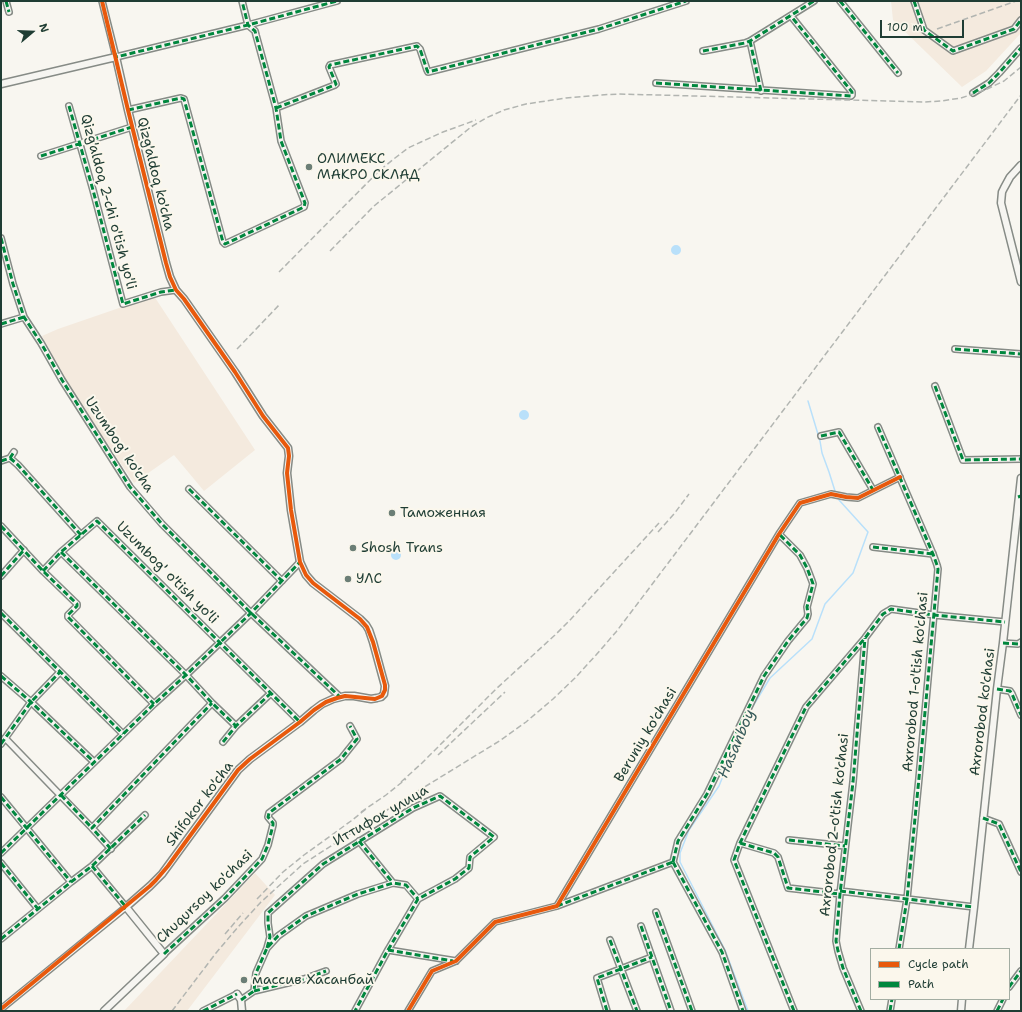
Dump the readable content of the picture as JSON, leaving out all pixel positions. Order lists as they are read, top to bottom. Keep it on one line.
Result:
{"streets":{"street":["Qizg'aldoq ko'cha","Qizg'aldoq 2-chi o'tish yo'li","Uzumbog' ko'cha","Uzumbog' o'tish yo'li","Axrorobod 1-o'tish ko'chasi","Axrorobod ko'chasi","Beruniy ko'chasi","Shifokor ko'cha","Иттифок улица","Axrorobod 2-o'tish ko'chasi","Chuqursoy ko'chasi"]},"crossings":[["Qizg'aldoq ko'cha","Qizg'aldoq 2-chi o'tish yo'li"],["Qizg'aldoq ko'cha","Shifokor ko'cha"],["Uzumbog' ko'cha","Shifokor ko'cha"],["Uzumbog' o'tish yo'li","Shifokor ko'cha"],["Axrorobod 1-o'tish ko'chasi","Beruniy ko'chasi"]],"water":["Hasanboy"],"places":["ОЛИМЕКС МАКРО СКЛАД","Таможенная","Shosh Trans","УЛС","массив Хасанбай"],"legend":["Cycle path","Path"],"scale_bar":"100 m","north":"right"}
